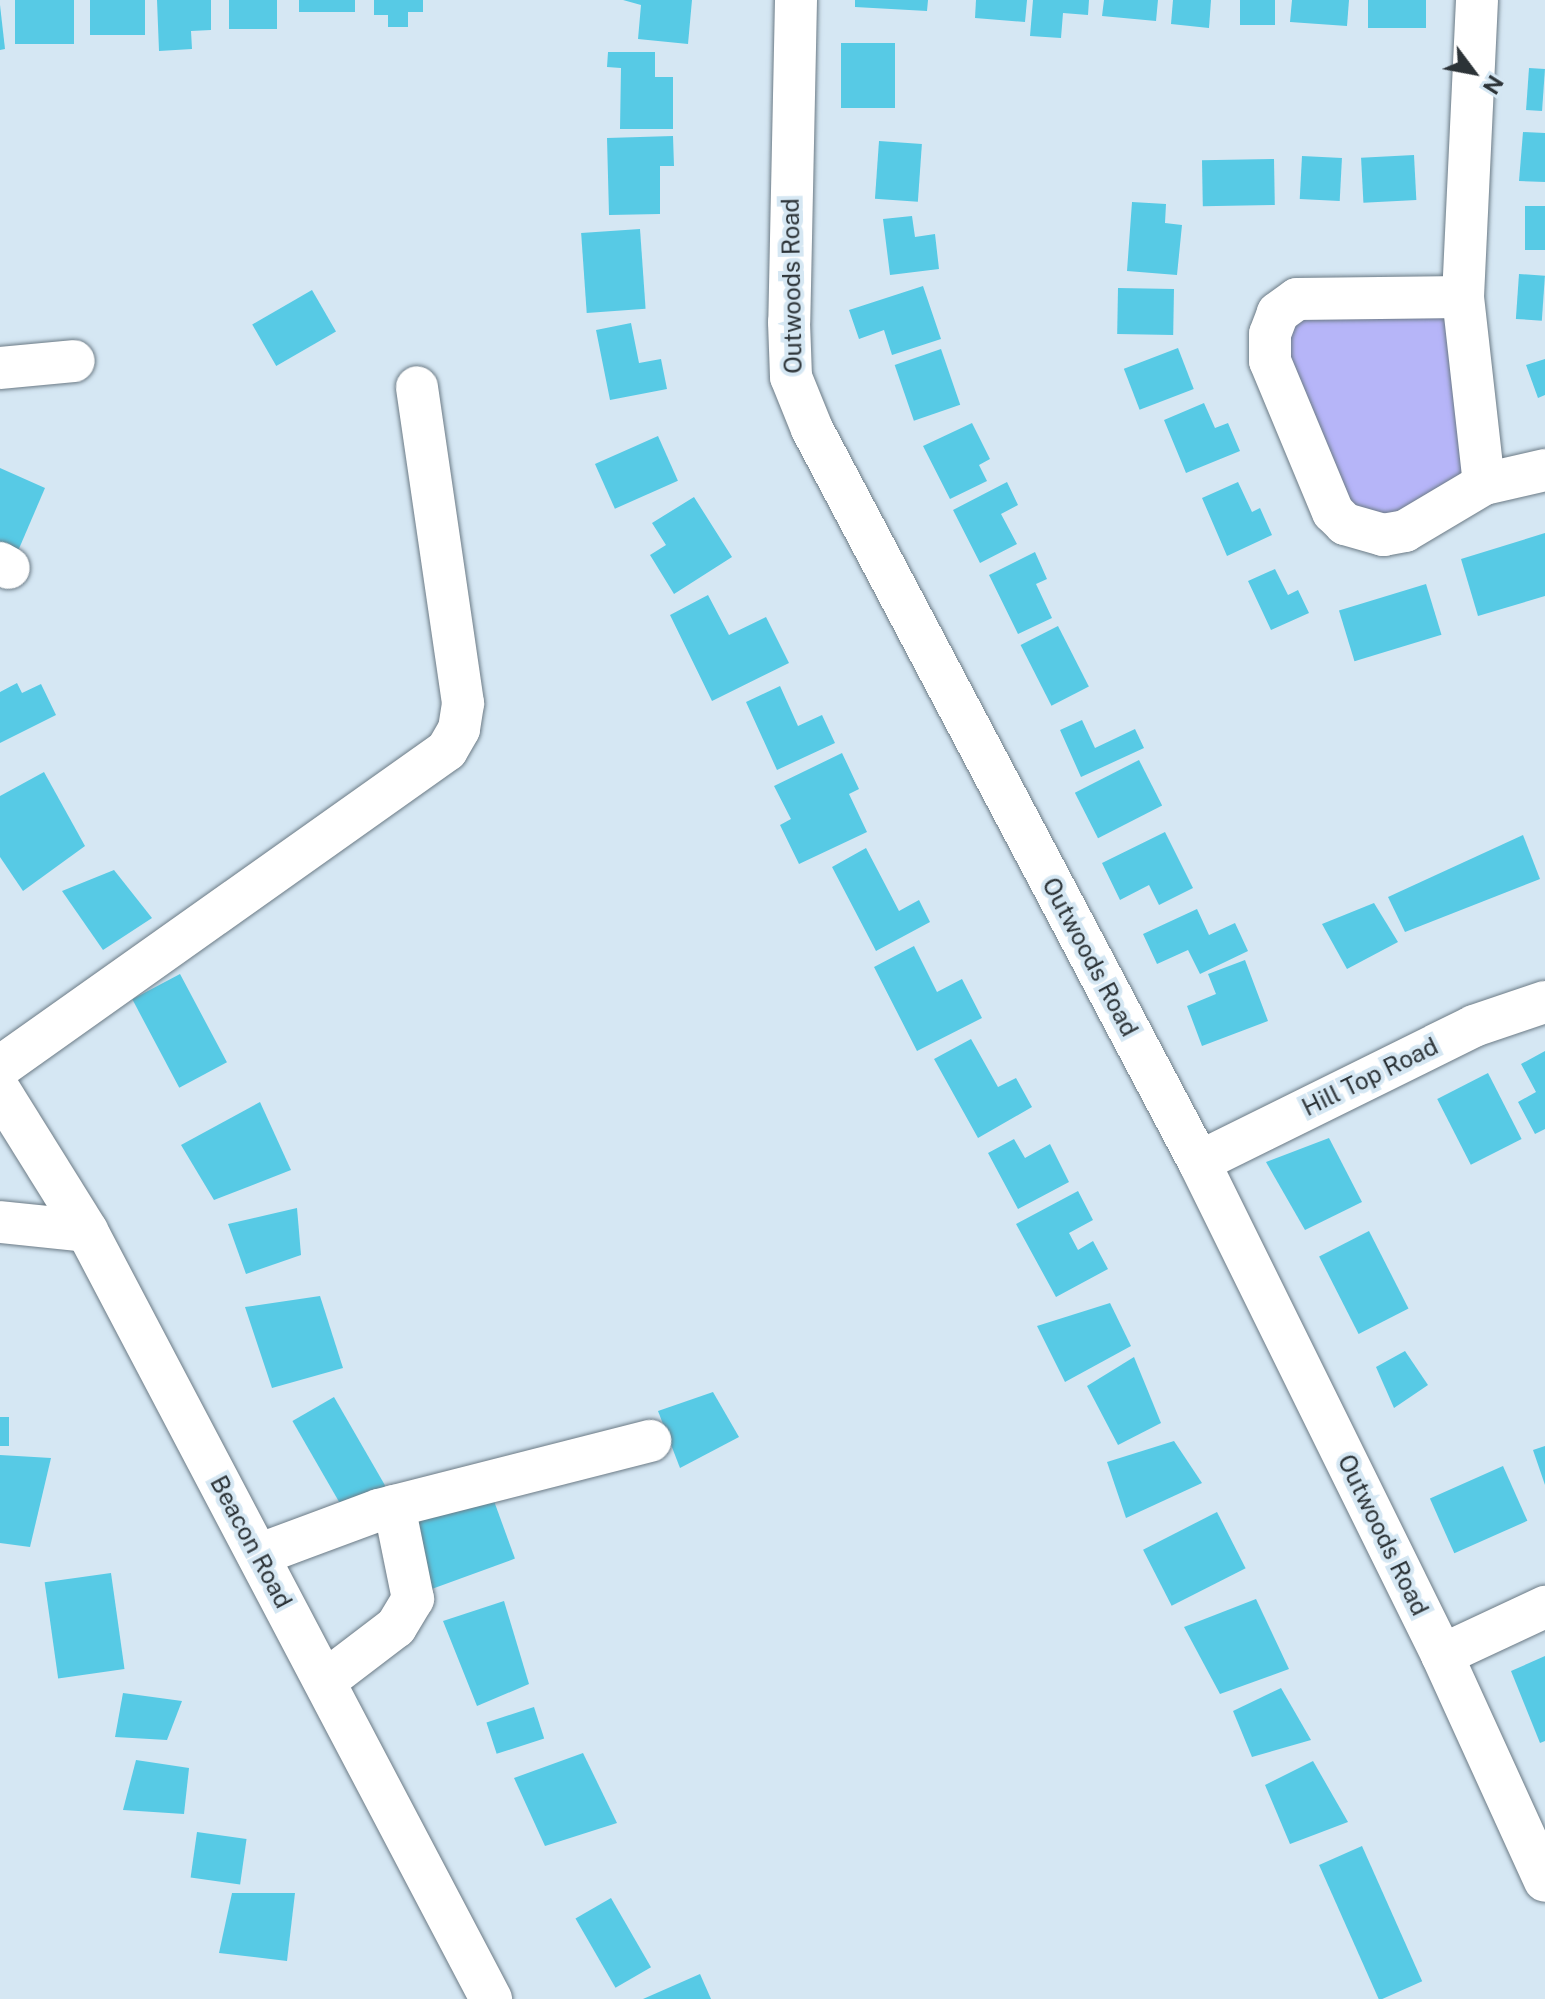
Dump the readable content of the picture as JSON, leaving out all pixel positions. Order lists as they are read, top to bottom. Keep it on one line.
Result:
{"streets":{"street":["Outwoods Road","Hill Top Road","Beacon Road"]},"crossings":[["Outwoods Road","Hill Top Road"]],"north":"bottom right"}
